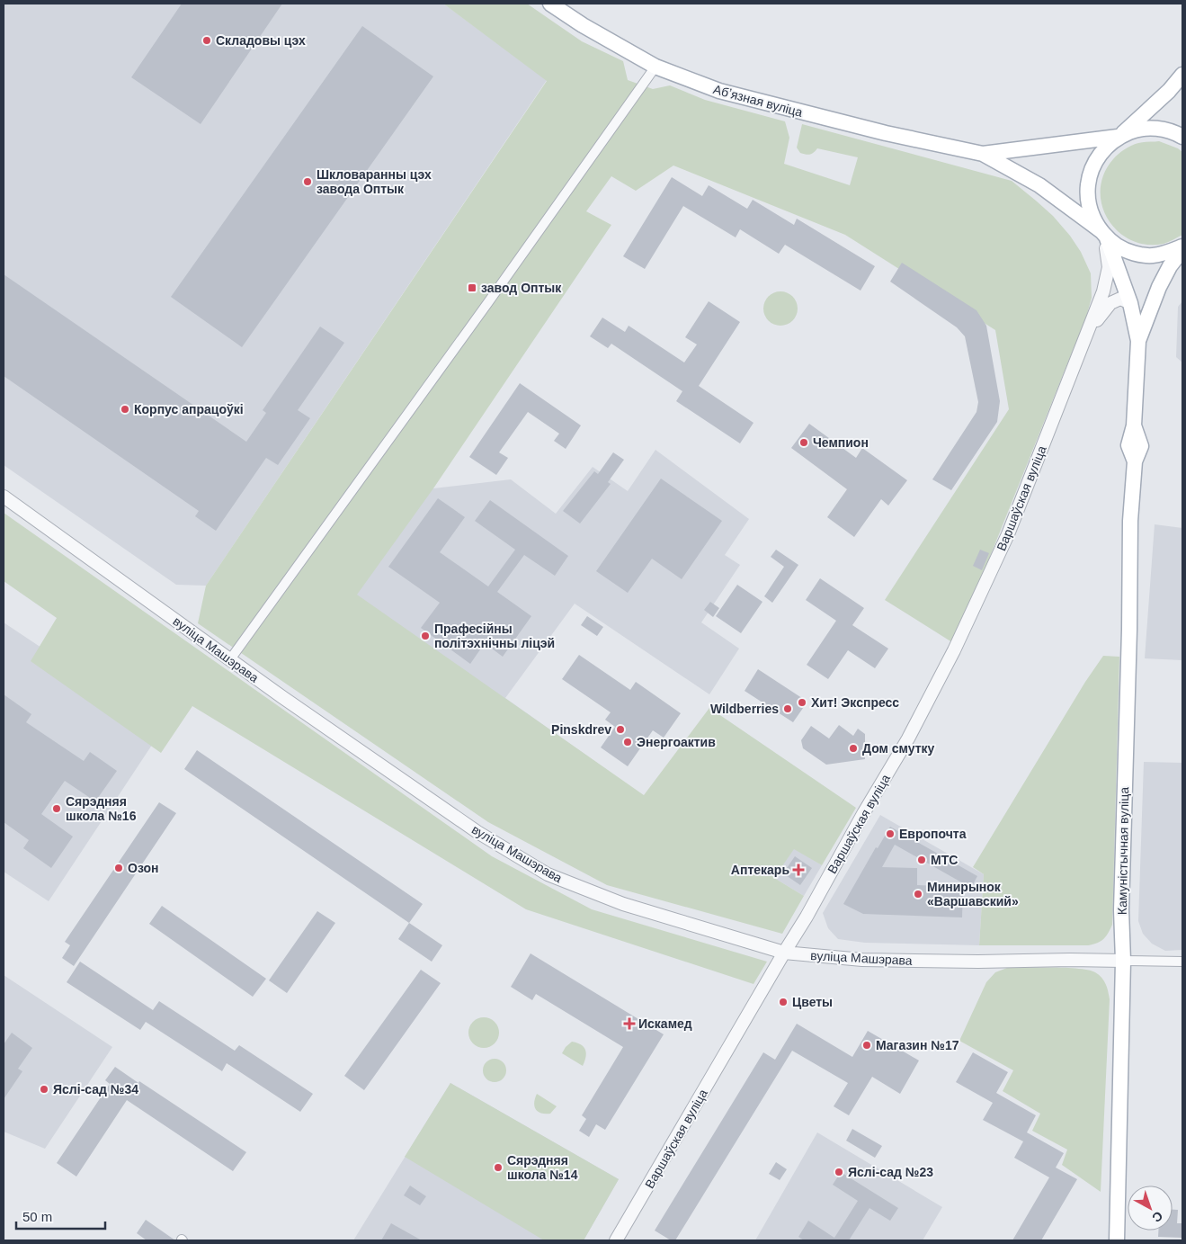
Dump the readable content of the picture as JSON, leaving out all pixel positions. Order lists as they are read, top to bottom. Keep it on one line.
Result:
{"streets":{"main road":["Абʼязная вуліца","Камуністычная вуліца"],"street":["Варшаўская вуліца","вуліца Машэрава"]},"crossings":[["Абʼязная вуліца","Варшаўская вуліца"],["Абʼязная вуліца","Камуністычная вуліца"],["Варшаўская вуліца","вуліца Машэрава"],["Варшаўская вуліца","Камуністычная вуліца"],["вуліца Машэрава","Камуністычная вуліца"]],"places":{"other":["Складовы цэх","Шкловаранны цэх завода Оптык","Корпус апрацоўкі","Чемпион","Прафесійны політэхнічны ліцэй","Хит! Экспресс","Wildberries","Pinskdrev","Энергоактив","Дом смутку","Сярэдняя школа №16","Европочта","МТС","Озон","Минирынок «Варшавский»","Цветы","Магазин №17","Яслі-сад №34","Сярэдняя школа №14","Яслі-сад №23"],"transit":["завод Оптык"],"health":["Аптекарь","Искамед"]},"scale_bar":"50 m","north":"bottom right"}
